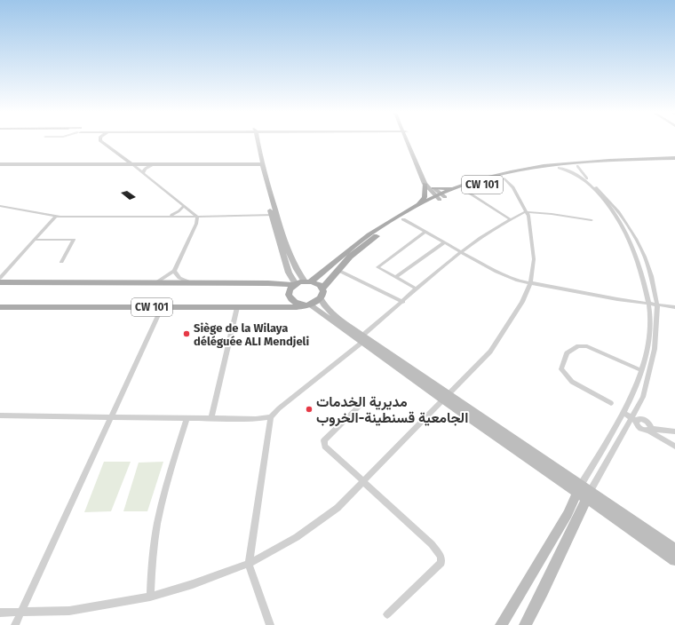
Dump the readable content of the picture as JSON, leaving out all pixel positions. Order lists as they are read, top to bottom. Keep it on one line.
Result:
{"streets":{"main road":["CW 101"]},"places":["Siège de la Wilaya déléguée ALI Mendjeli","مديرية الخدمات الجامعية قسنطينة-الخروب"]}
